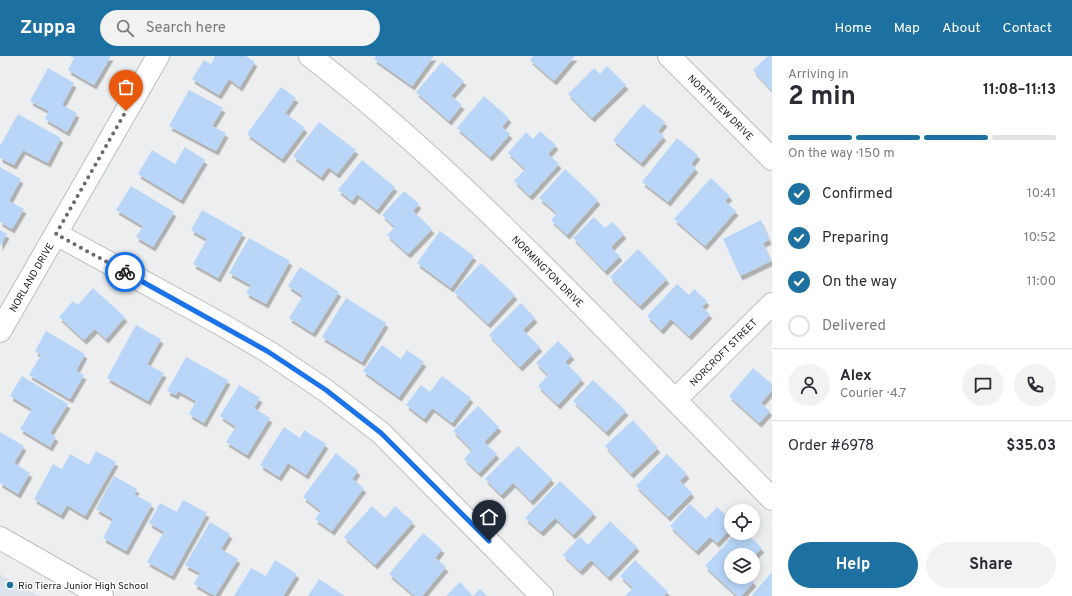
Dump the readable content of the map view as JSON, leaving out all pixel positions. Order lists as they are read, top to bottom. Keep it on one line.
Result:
{"streets":{"street":["NORTHVIEW DRIVE","NORMINGTON DRIVE","NORLAND DRIVE","NORCROFT STREET"]},"crossings":[["NORMINGTON DRIVE","NORCROFT STREET"]],"places":["Rio Tierra Junior High School"],"page":{"header":"Zuppa","search":"Search here","nav":["Home","Map","About","Contact"],"heading":["2 min","Arriving in","11:08–11:13"],"panel":["Alex","Courier · 4.7","Order #6978","$35.03"],"bar":"On the way · 150 m","list":[["Confirmed","10:41"],["Preparing","10:52"],["On the way","11:00"],"Delivered"],"buttons":["Help","Share"]}}
